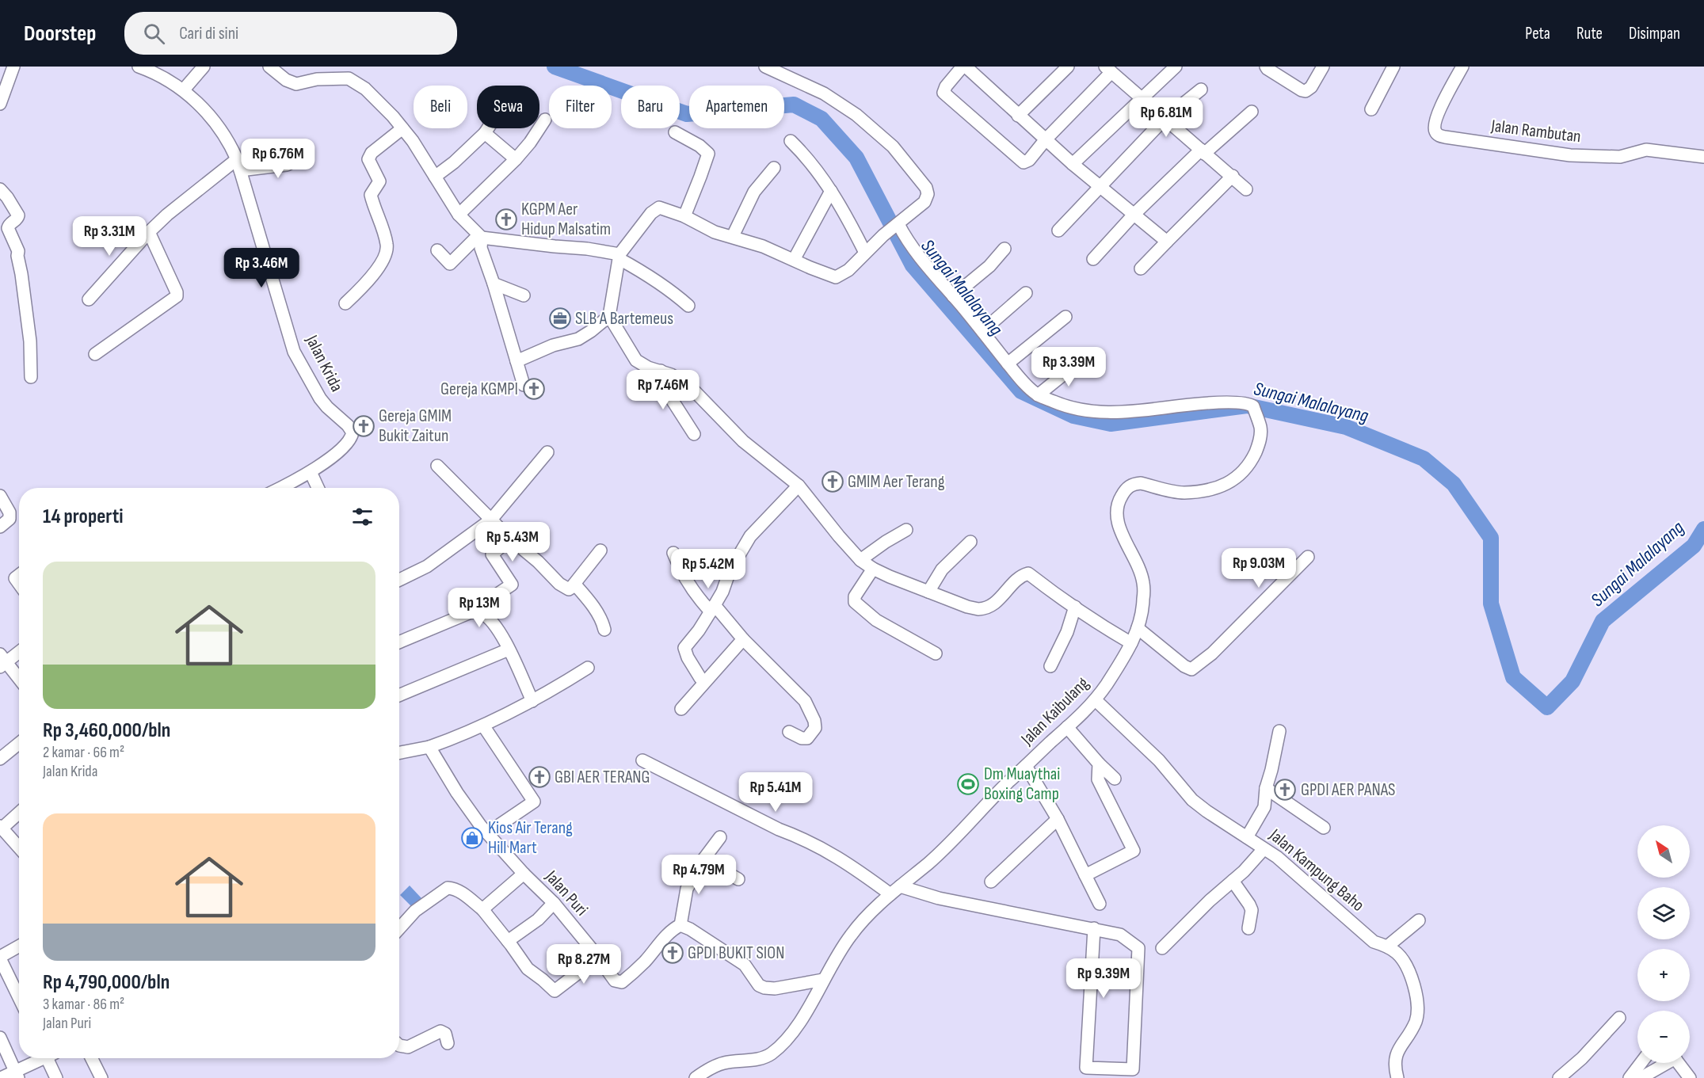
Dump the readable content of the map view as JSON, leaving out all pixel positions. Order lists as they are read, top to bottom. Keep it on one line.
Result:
{"streets":{"street":["Jalan Rambutan","Jalan Krida","Jalan Kaibulang","Jalan Kampung Baho","Jalan Puri"]},"crossings":[["Jalan Kaibulang","Jalan Kampung Baho"]],"water":["Sungai Malalayang"],"places":{"church":["KGPM Aer Hidup Malsatim","Gereja KGMPI","Gereja GMIM Bukit Zaitun","GMIM Aer Terang","GBI AER TERANG","GPDI AER PANAS","GPDI BUKIT SION"],"office":["SLB A Bartemeus"],"sports":["Dm Muaythai Boxing Camp"],"shop":["Kios Air Terang Hill Mart"]},"north":"top left","page":{"header":"Doorstep","search":"Cari di sini","nav":["Peta","Rute","Disimpan"],"chip":["Beli","Sewa","Filter","Baru","Apartemen"],"price":["Rp 6.81M","Rp 6.76M","Rp 3.31M","Rp 3.46M","Rp 3.39M","Rp 7.46M","Rp 5.43M","Rp 9.03M","Rp 5.42M","Rp 13M","Rp 5.41M","Rp 4.79M","Rp 8.27M","Rp 9.39M"],"heading":"14 properti","list":[{"name":"Rp 3,460,000/bln","note":"2 kamar · 66 m² · Jalan Krida"},{"name":"Rp 4,790,000/bln","note":"3 kamar · 86 m² · Jalan Puri"}],"map_buttons":["+","−"]}}
